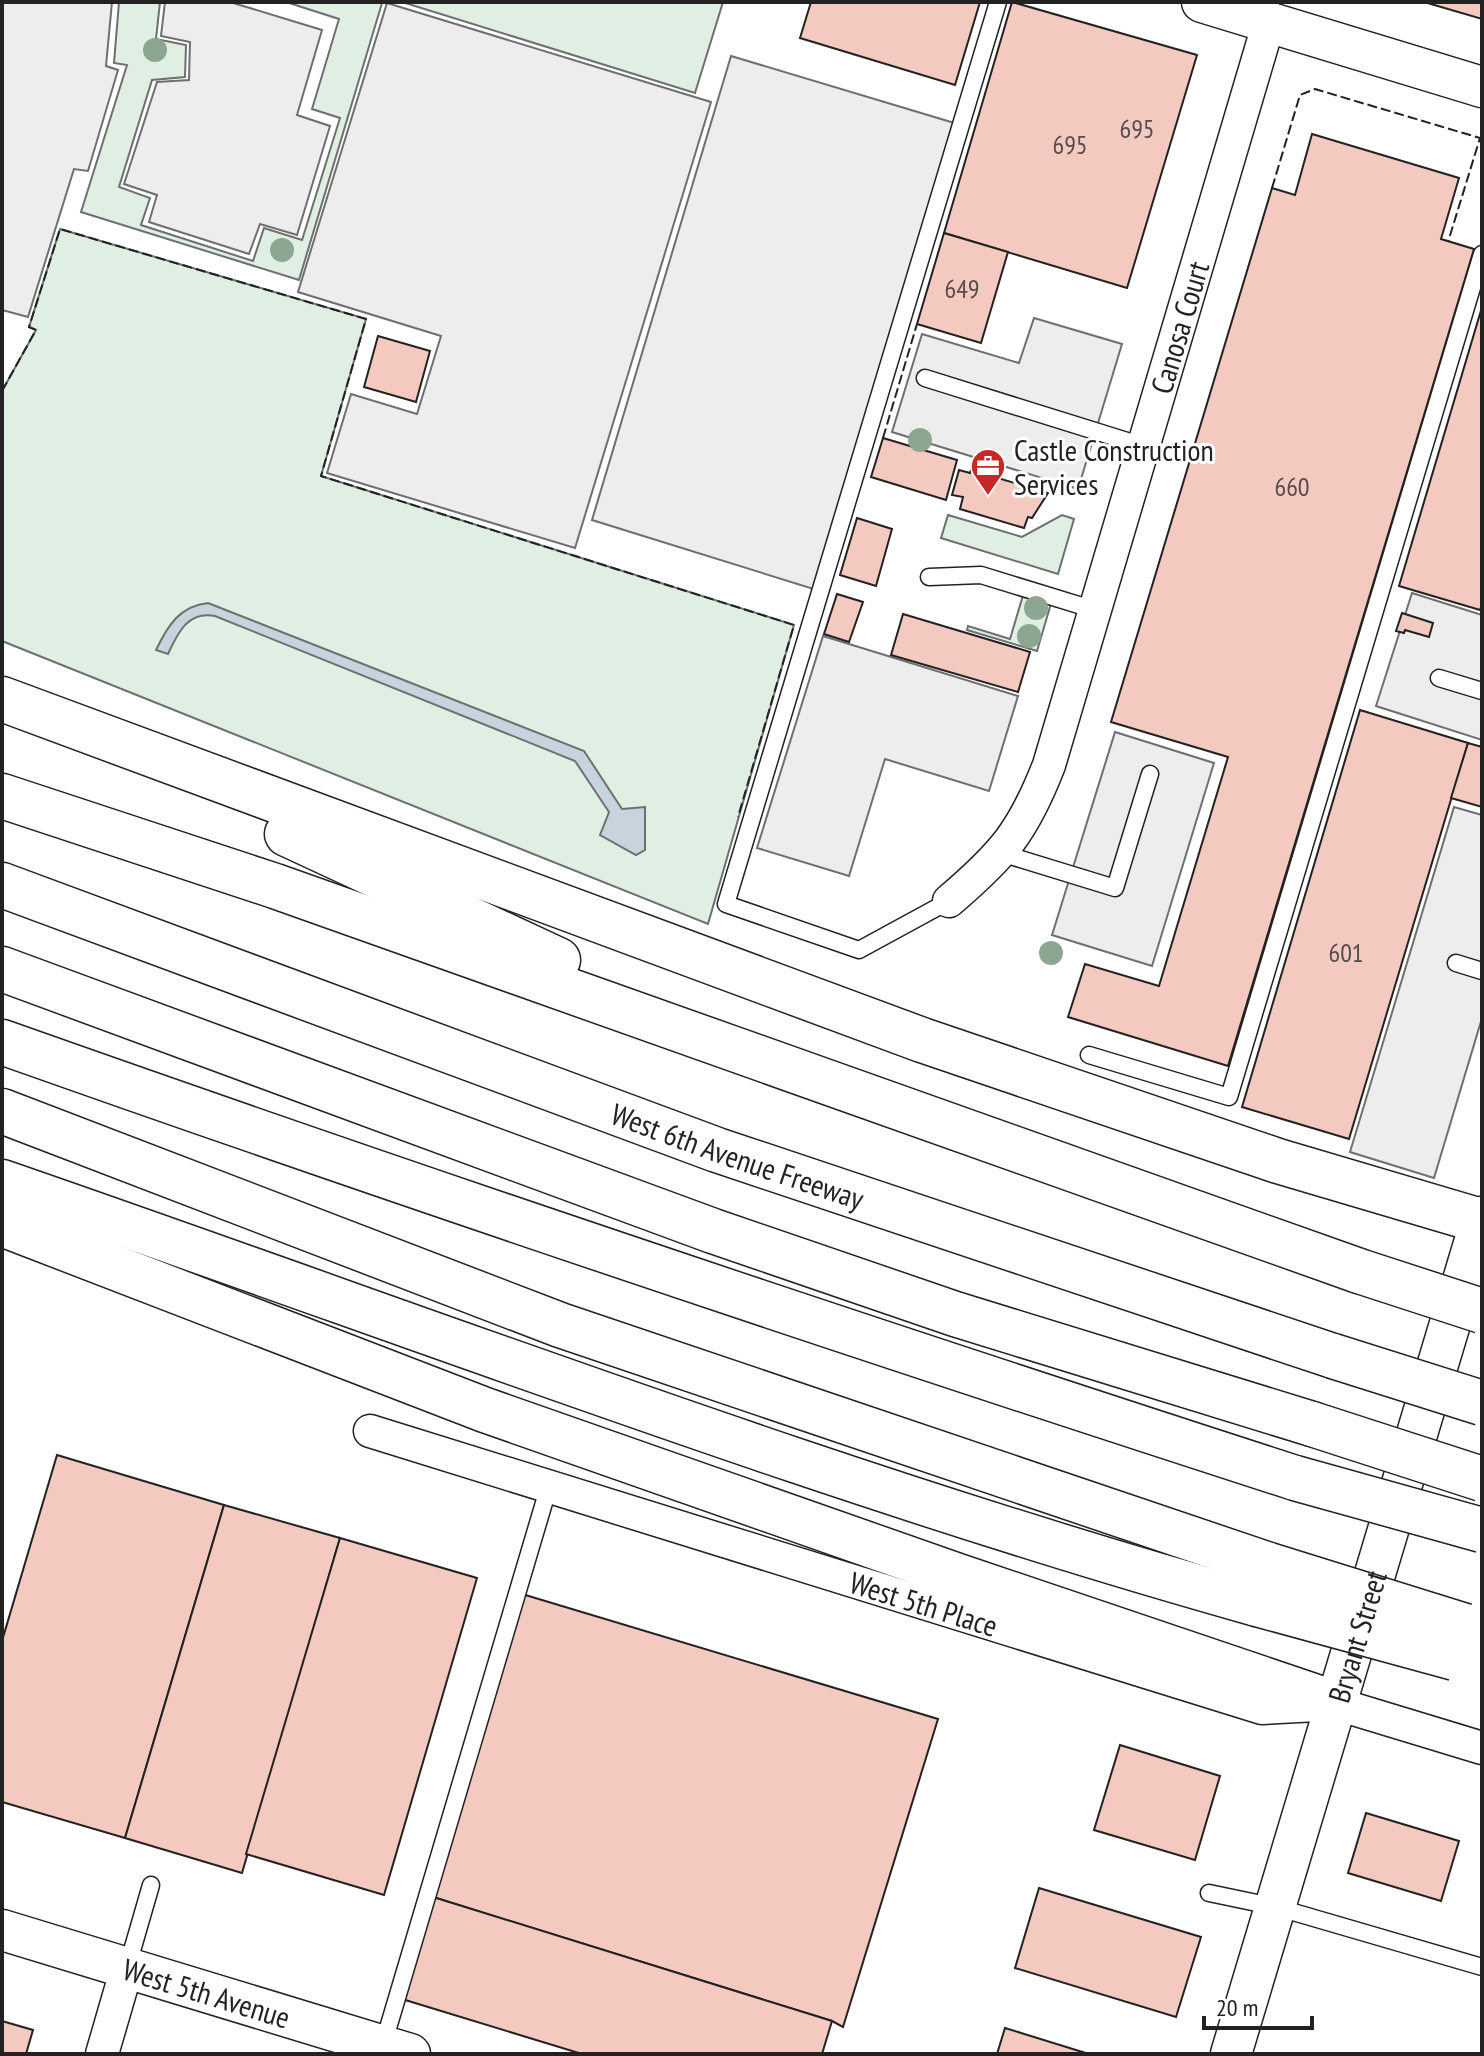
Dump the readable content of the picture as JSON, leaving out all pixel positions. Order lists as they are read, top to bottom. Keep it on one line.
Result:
{"streets":{"highway":["West 6th Avenue Freeway"],"street":["Canosa Court","West 5th Place","Bryant Street","West 5th Avenue"]},"crossings":[["West 5th Place","Bryant Street"]],"places":{"office":["Castle Construction Services"]},"house_numbers":["695","695","649","660","601"],"scale_bar":"20 m"}
